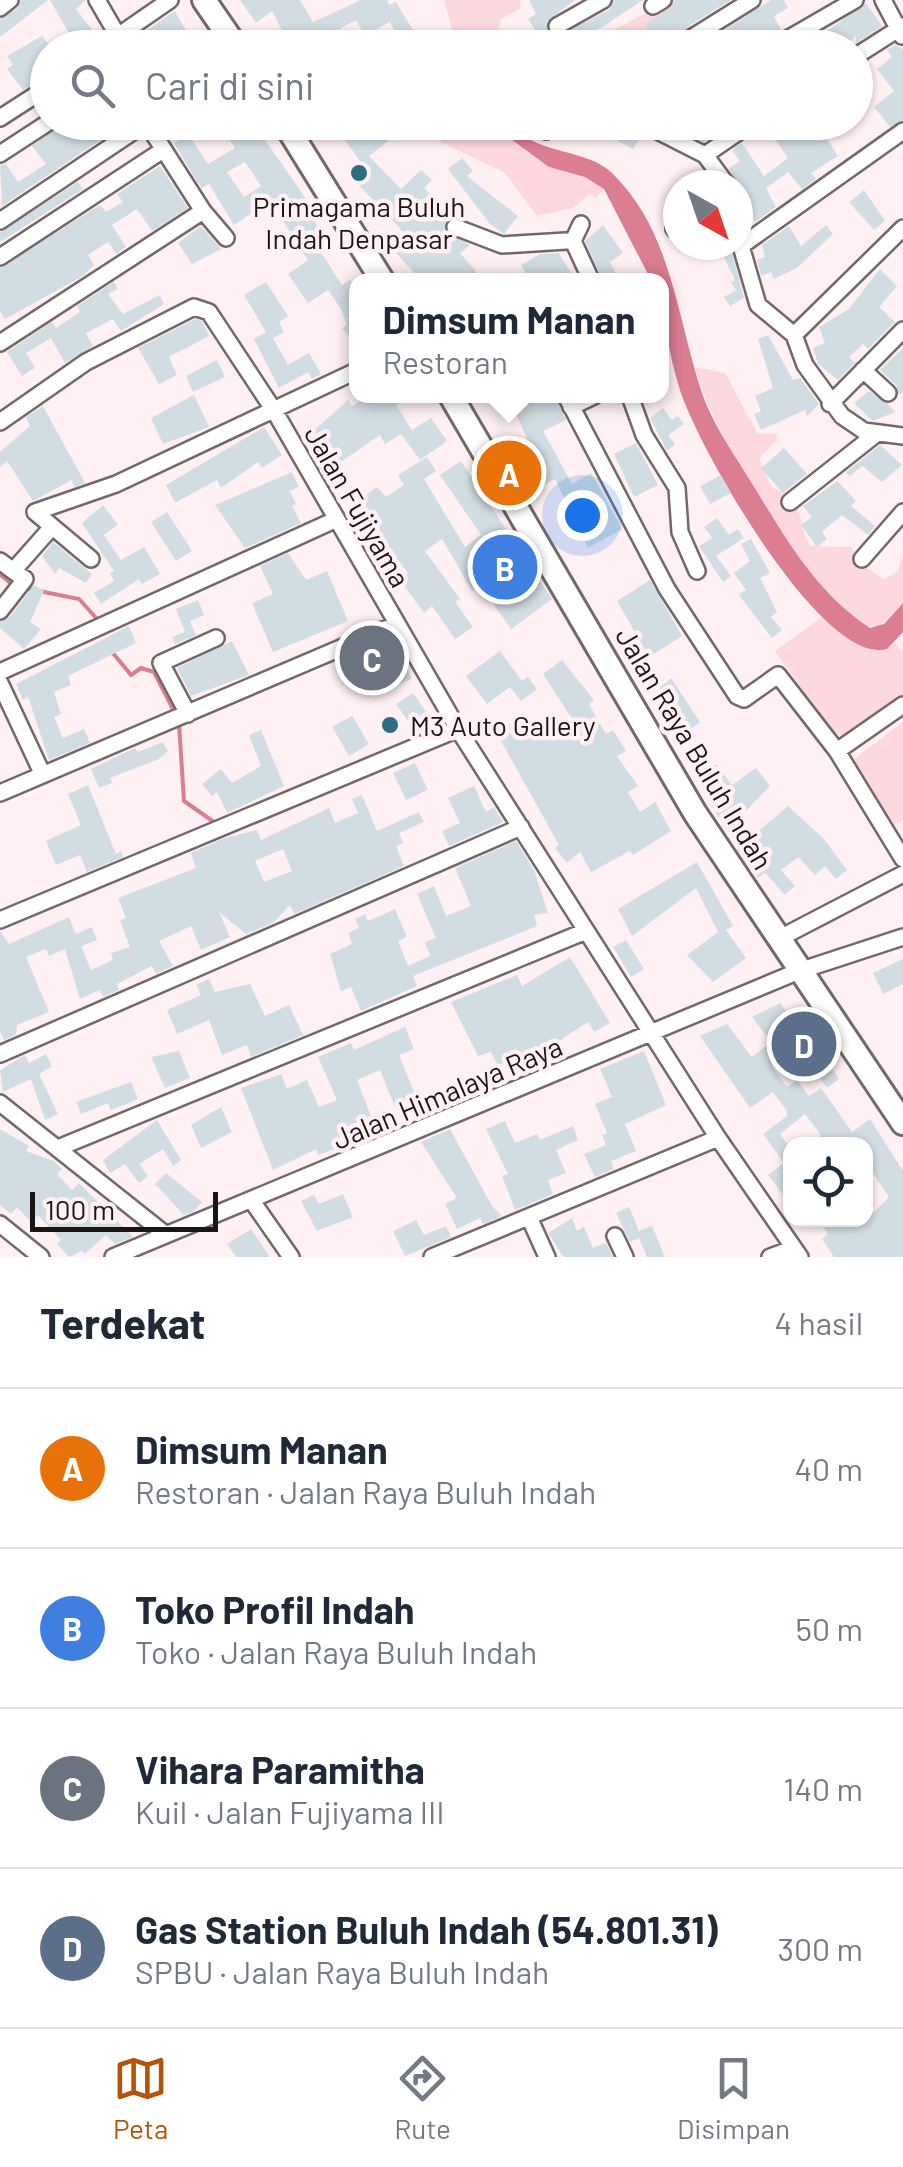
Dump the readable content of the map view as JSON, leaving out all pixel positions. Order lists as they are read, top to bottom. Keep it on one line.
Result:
{"streets":{"highway":["Jalan Raya Buluh Indah"],"street":["Jalan Fujiyama","Jalan Himalaya Raya"]},"crossings":[["Jalan Fujiyama","Jalan Himalaya Raya"],["Jalan Raya Buluh Indah","Jalan Himalaya Raya"]],"places":["Primagama Buluh Indah Denpasar","M3 Auto Gallery"],"scale_bar":"100 m","north":"bottom right","page":{"search":"Cari di sini","popup":["Dimsum Manan","Restoran"],"pins":["A","B","C","D"],"scale":"100 m","heading":["Terdekat","4 hasil"],"list":[{"mark":"A","name":"Dimsum Manan","note":"Restoran · Jalan Raya Buluh Indah","value":"40 m"},{"mark":"B","name":"Toko Profil Indah","note":"Toko · Jalan Raya Buluh Indah","value":"50 m"},{"mark":"C","name":"Vihara Paramitha","note":"Kuil · Jalan Fujiyama III","value":"140 m"},{"mark":"D","name":"Gas Station Buluh Indah (54.801.31)","note":"SPBU · Jalan Raya Buluh Indah","value":"300 m"}],"nav":["Peta","Rute","Disimpan"]}}
